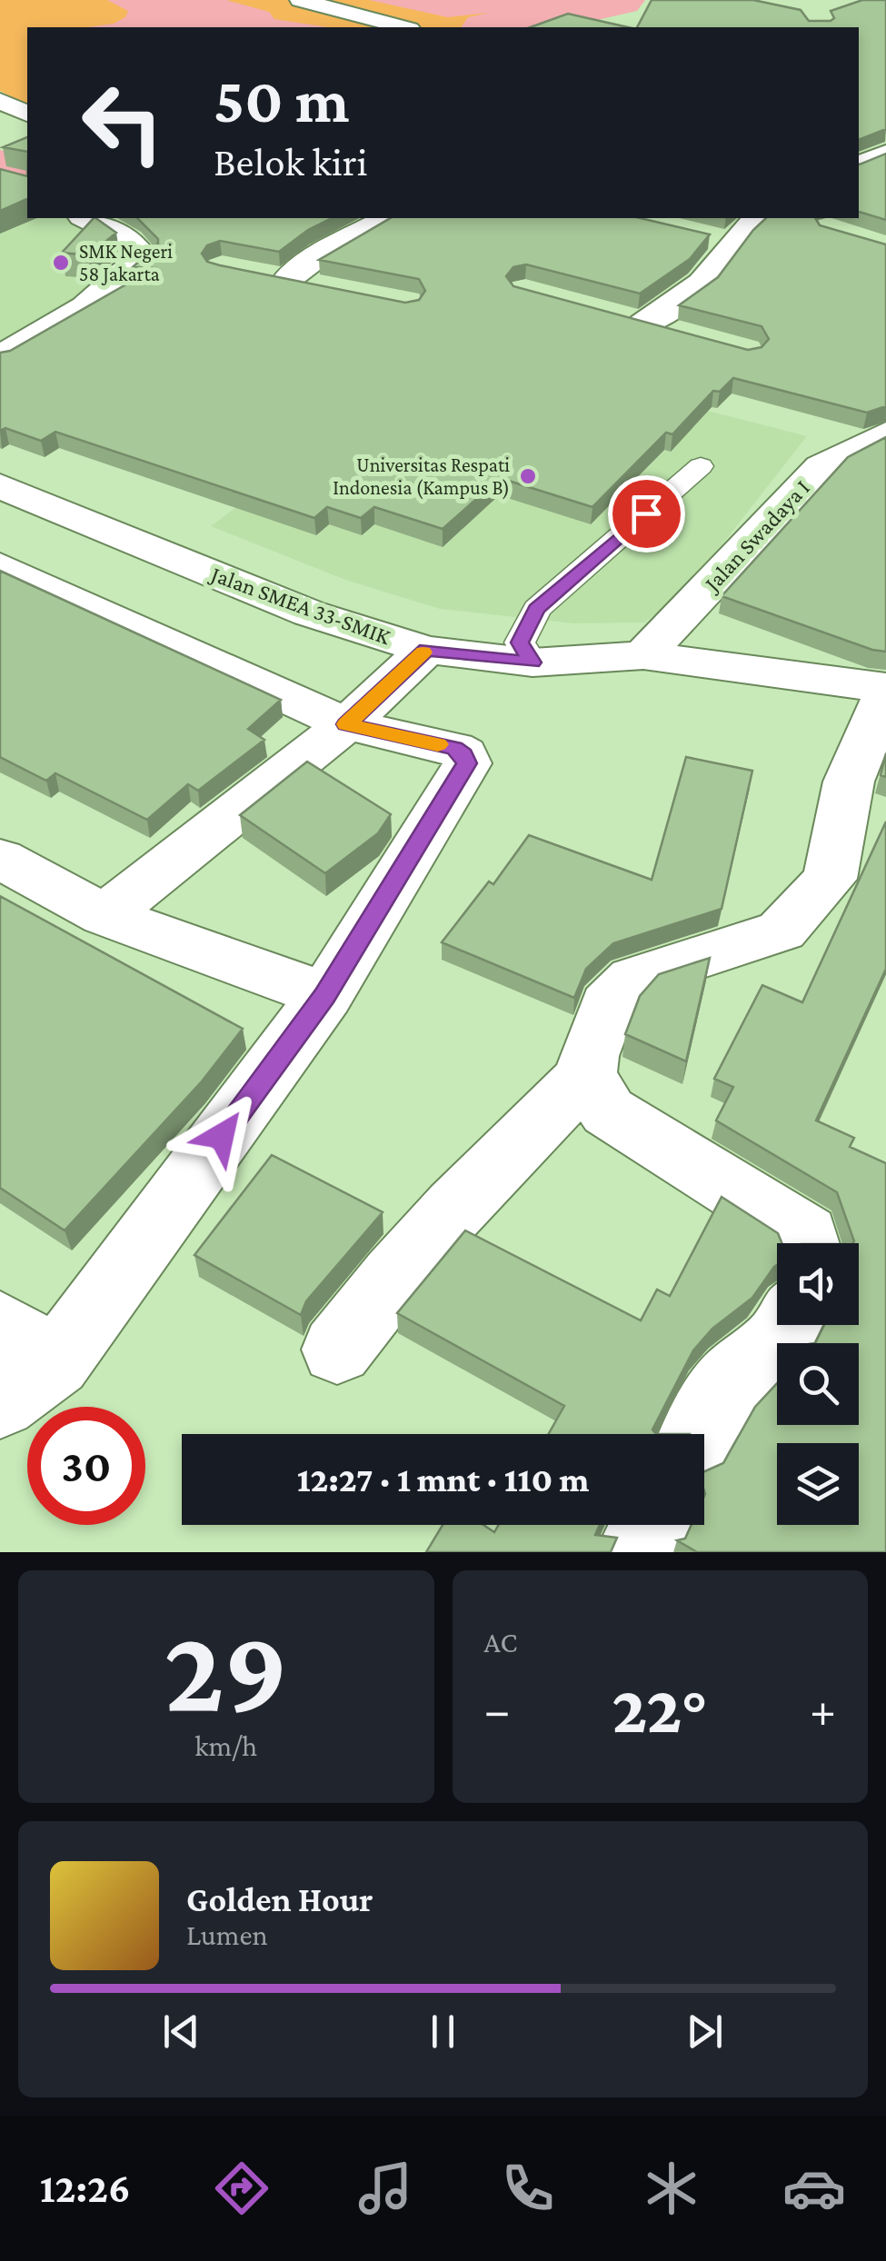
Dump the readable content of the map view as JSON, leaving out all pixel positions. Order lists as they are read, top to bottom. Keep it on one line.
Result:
{"streets":{"street":["Jalan Swadaya I","Jalan SMEA 33-SMIK"]},"crossings":[["Jalan Swadaya I","Jalan SMEA 33-SMIK"]],"places":["SMK Negeri 58 Jakarta","Universitas Respati Indonesia (Kampus B)"],"page":{"turn":["50 m","Belok kiri"],"limit":"30","trip":"12:27 · 1 mnt · 110 m","tile":[["29","km/h"],"AC"],"heat":["−","22°","+"],"song":["Golden Hour","Lumen"],"tabs":"12:26"}}
